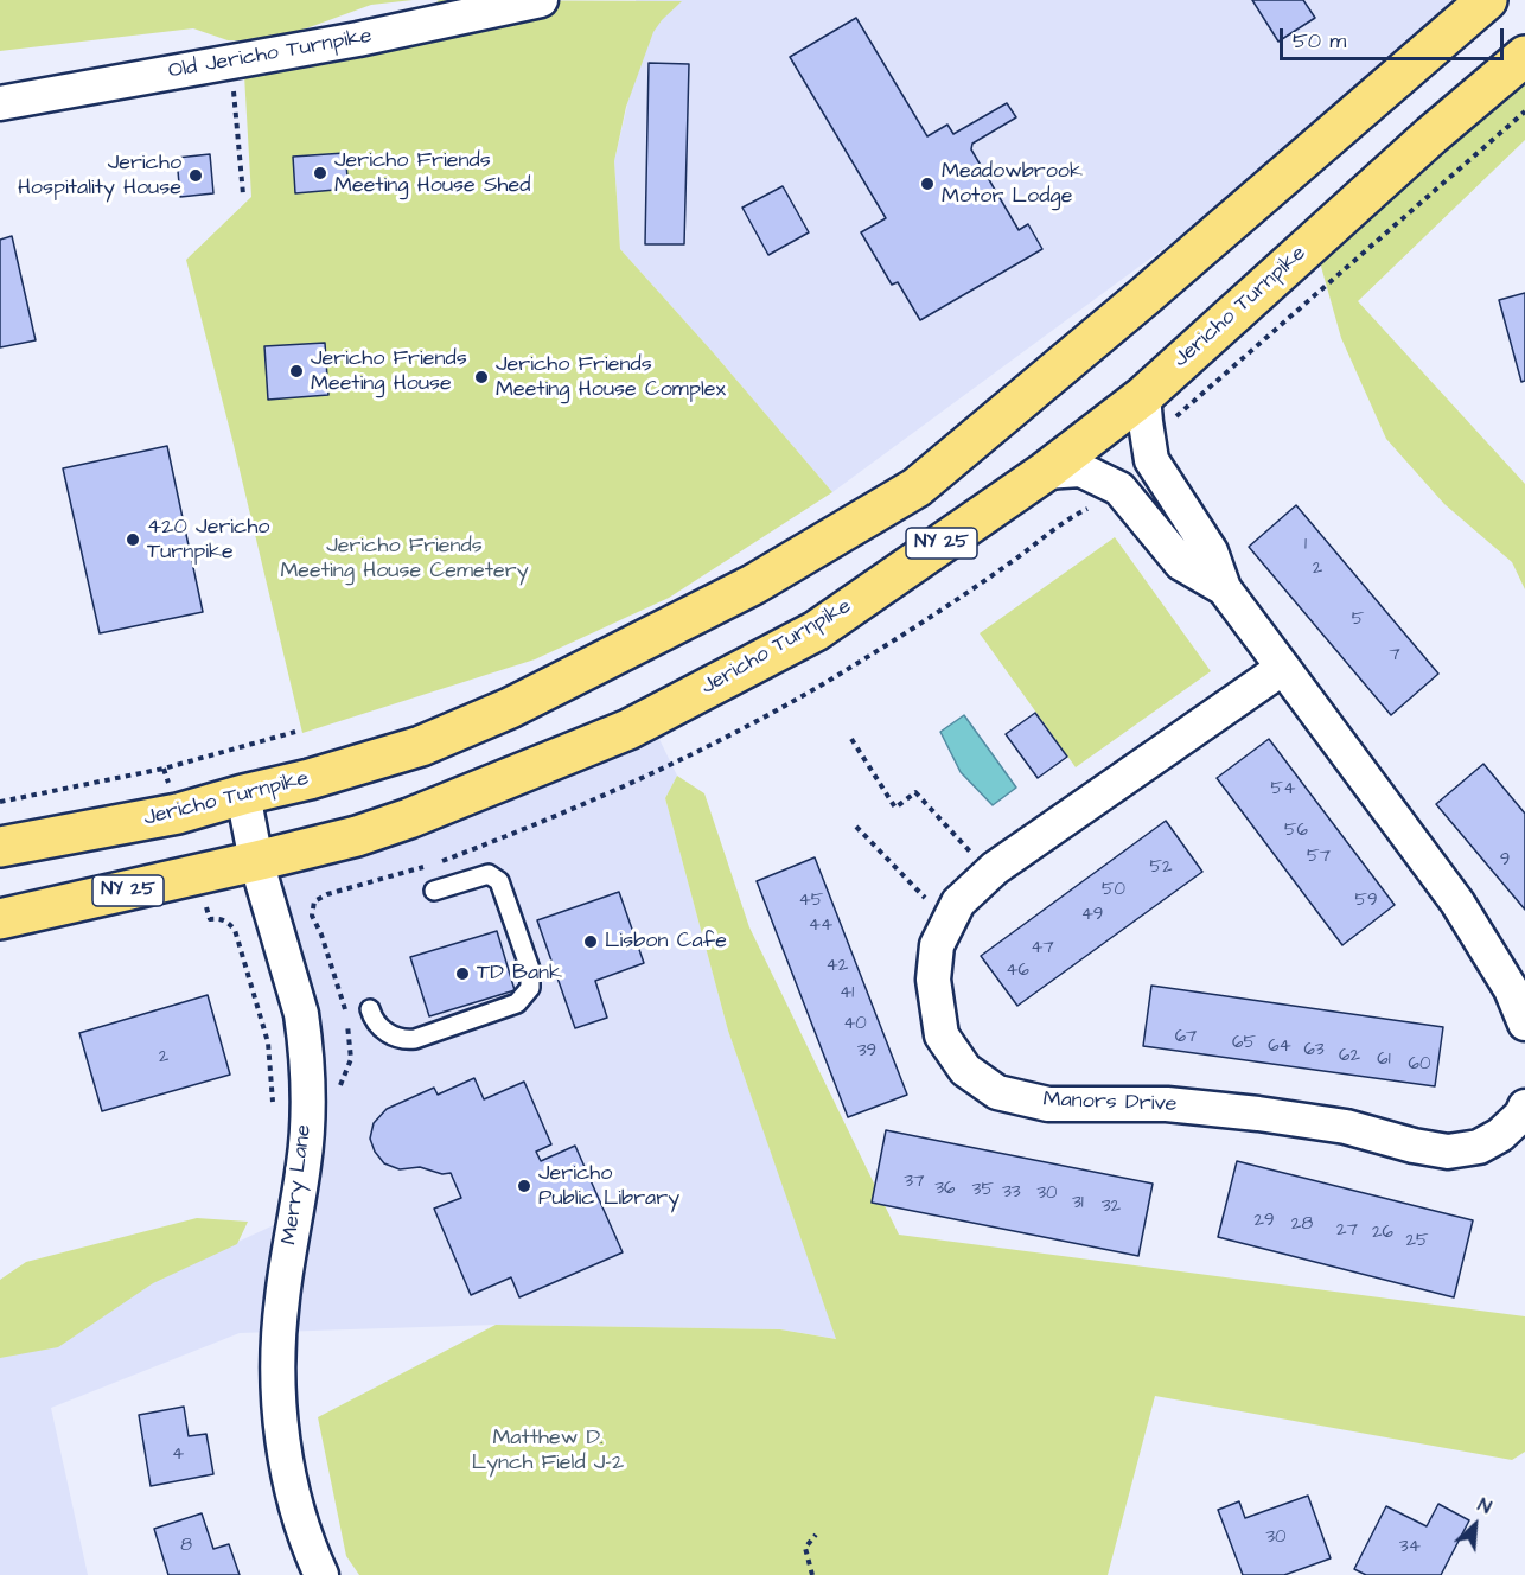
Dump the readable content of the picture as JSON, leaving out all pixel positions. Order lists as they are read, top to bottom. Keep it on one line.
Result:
{"streets":{"main road":["Jericho Turnpike","NY 25"],"street":["Old Jericho Turnpike","Manors Drive","Merry Lane"]},"crossings":[["Jericho Turnpike","Merry Lane"]],"parks":["Jericho Friends Meeting House Cemetery","Matthew D. Lynch Field J-2"],"places":["Jericho Friends Meeting House Shed","Jericho Hospitality House","Meadowbrook Motor Lodge","Jericho Friends Meeting House","Jericho Friends Meeting House Complex","420 Jericho Turnpike","Lisbon Cafe","TD Bank","Jericho Public Library"],"house_numbers":["1","2","5","7","54","56","57","9","52","50","45","59","49","44","47","42","46","41","40","67","65","64","63","39","62","2","61","60","37","36","35","33","30","31","32","29","28","27","26","25","4","30","8","34"],"scale_bar":"50 m","north":"top right"}
